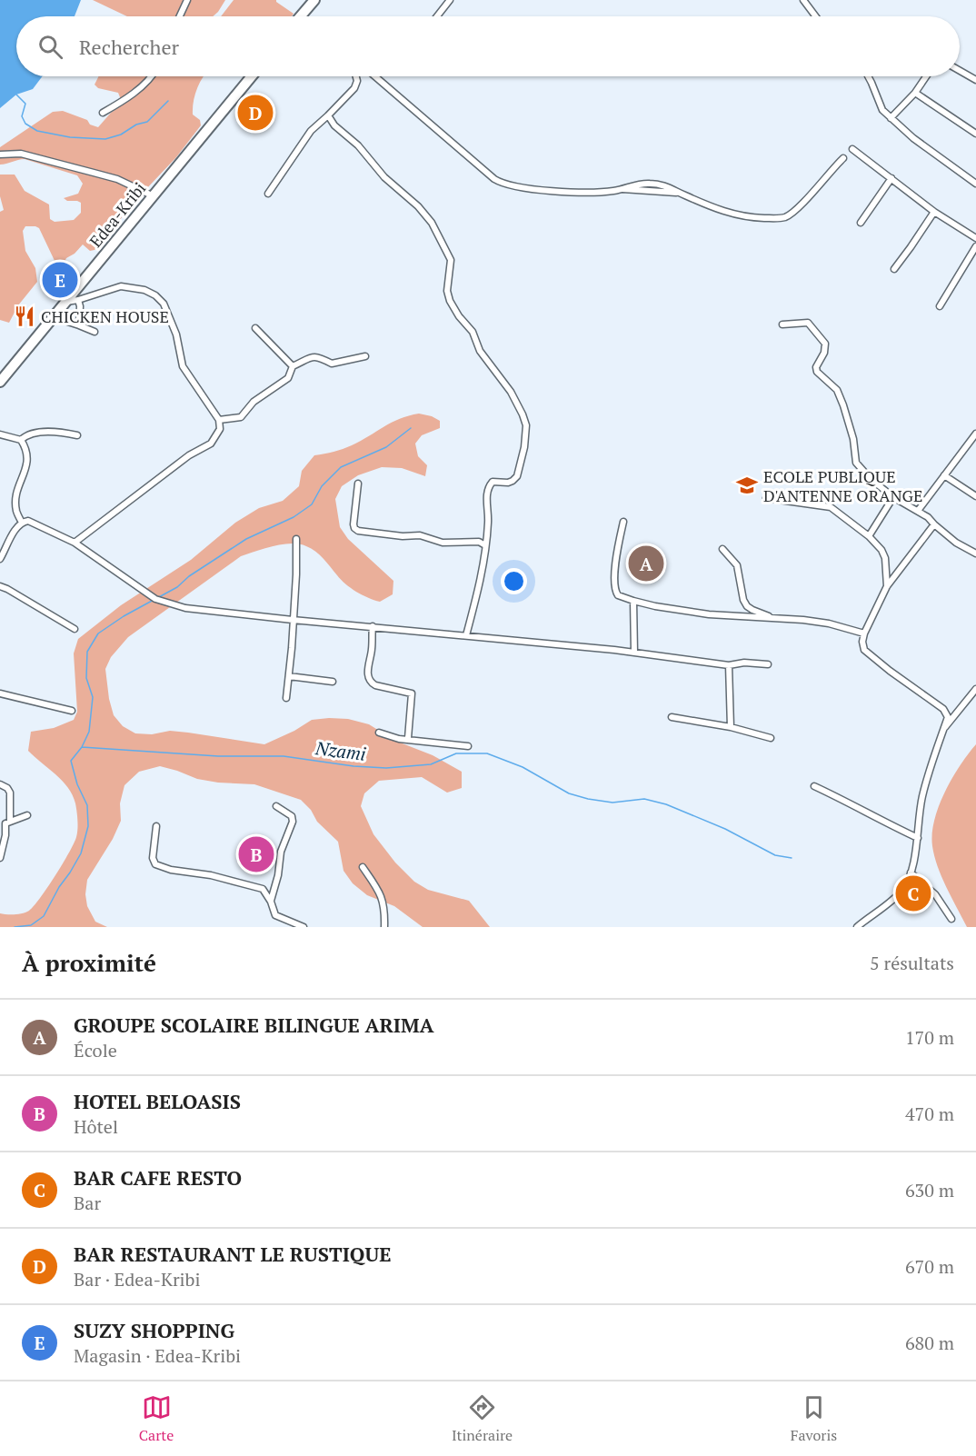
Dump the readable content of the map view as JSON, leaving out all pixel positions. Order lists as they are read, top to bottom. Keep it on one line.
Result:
{"streets":{"highway":["Edea-Kribi"]},"water":["Nzami"],"places":{"restaurant":["CHICKEN HOUSE"],"school or university":["ECOLE PUBLIQUE D'ANTENNE ORANGE"]},"page":{"search":"Rechercher","pins":["D","E","A","B","C"],"heading":["À proximité","5 résultats"],"list":[{"mark":"A","name":"GROUPE SCOLAIRE BILINGUE ARIMA","note":"École","value":"170 m"},{"mark":"B","name":"HOTEL BELOASIS","note":"Hôtel","value":"470 m"},{"mark":"C","name":"BAR CAFE RESTO","note":"Bar","value":"630 m"},{"mark":"D","name":"BAR RESTAURANT LE RUSTIQUE","note":"Bar · Edea-Kribi","value":"670 m"},{"mark":"E","name":"SUZY SHOPPING","note":"Magasin · Edea-Kribi","value":"680 m"}],"nav":["Carte","Itinéraire","Favoris"]}}
